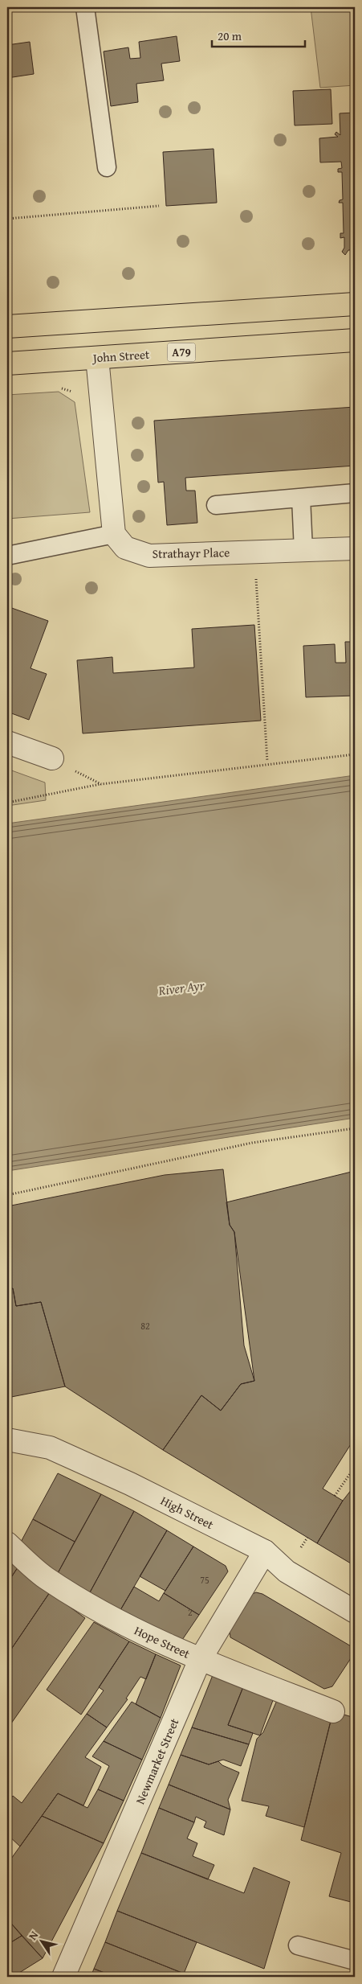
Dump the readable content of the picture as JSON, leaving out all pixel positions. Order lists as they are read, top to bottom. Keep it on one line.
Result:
{"streets":{"main road":["A79","John Street"],"street":["Strathayr Place","High Street","Hope Street","Newmarket Street"]},"crossings":[["High Street","Newmarket Street"],["Hope Street","Newmarket Street"]],"water":["River Ayr"],"house_numbers":["82","75","2"],"scale_bar":"20 m","north":"top left"}
